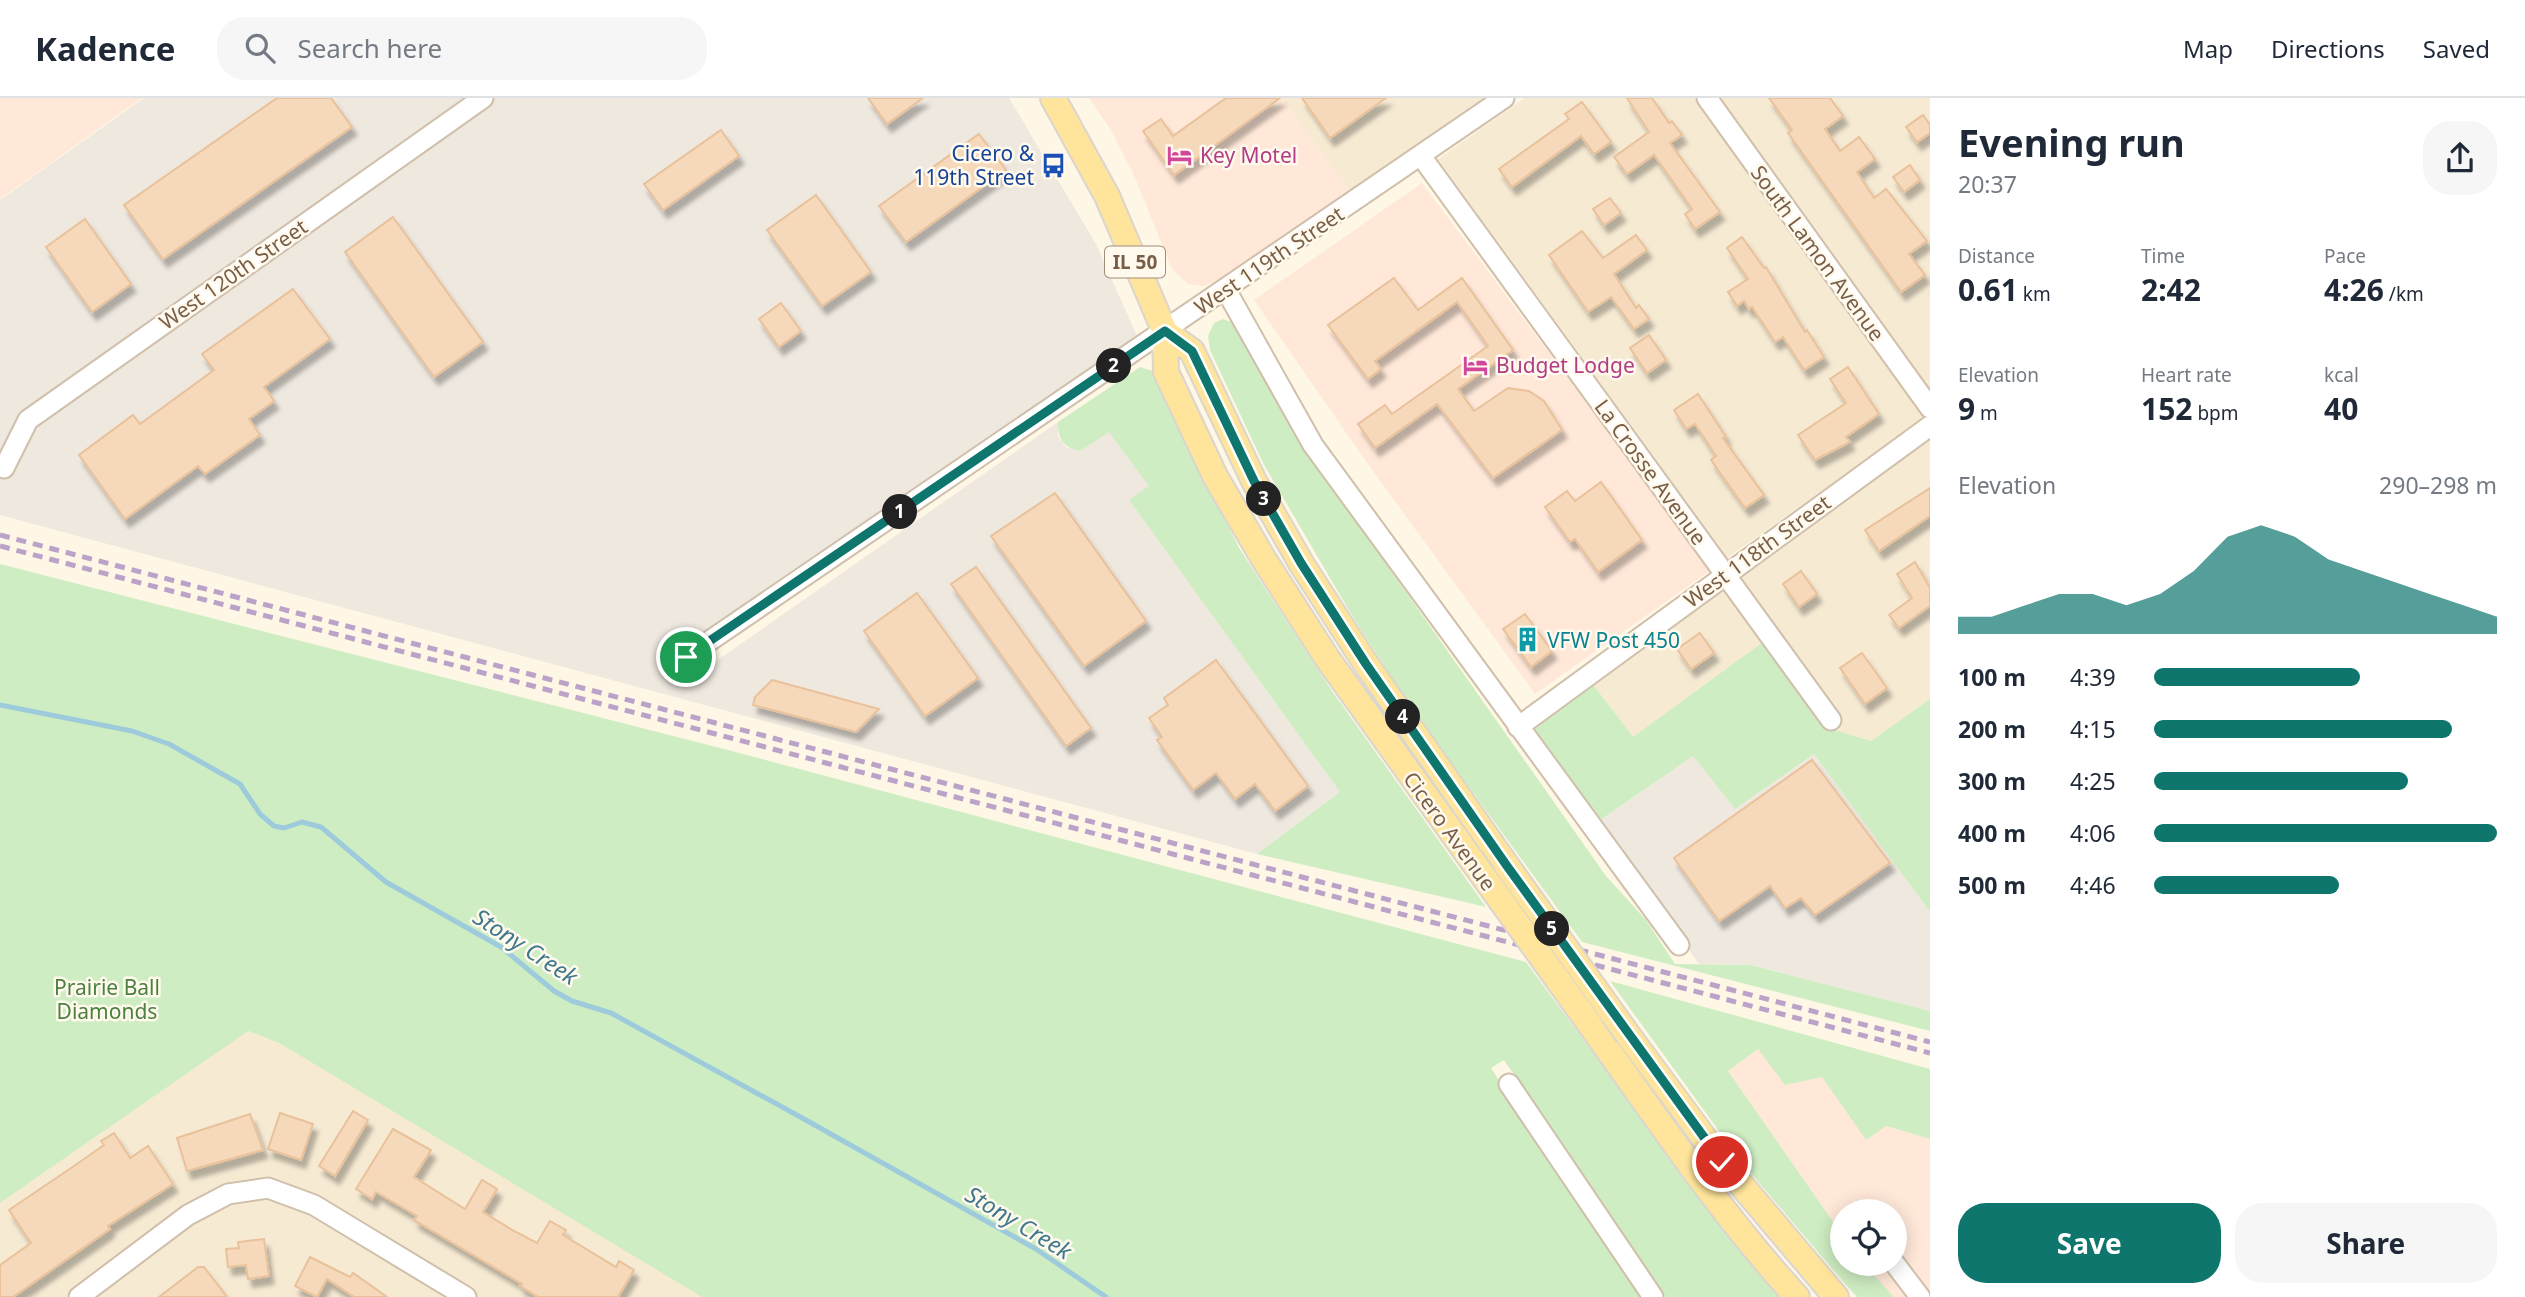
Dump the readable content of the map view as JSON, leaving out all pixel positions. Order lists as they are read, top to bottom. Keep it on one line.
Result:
{"streets":{"main road":["IL 50","Cicero Avenue"],"street":["South Lamon Avenue","West 119th Street","West 120th Street","La Crosse Avenue","West 118th Street"]},"crossings":[["West 119th Street","La Crosse Avenue"],["West 119th Street","Cicero Avenue"],["La Crosse Avenue","West 118th Street"]],"water":["Stony Creek"],"parks":["Prairie Ball Diamonds"],"places":{"hotel":["Key Motel","Budget Lodge"],"bus stop":["Cicero & 119th Street"],"building":["VFW Post 450"]},"page":{"header":"Kadence","search":"Search here","nav":["Map","Directions","Saved"],"heading":["Evening run","20:37"],"stats":[["Distance","0.61 km"],["Time","2:42"],["Pace","4:26 /km"],["Elevation","9 m"],["Heart rate","152 bpm"],["kcal","40"]],"pins":["2","3","1","4","5"],"chart":["Elevation","290–298 m"],"list":[{"name":"100 m","note":"4:39"},{"name":"200 m","note":"4:15"},{"name":"300 m","note":"4:25"},{"name":"400 m","note":"4:06"},{"name":"500 m","note":"4:46"}],"buttons":["Save","Share"]}}
